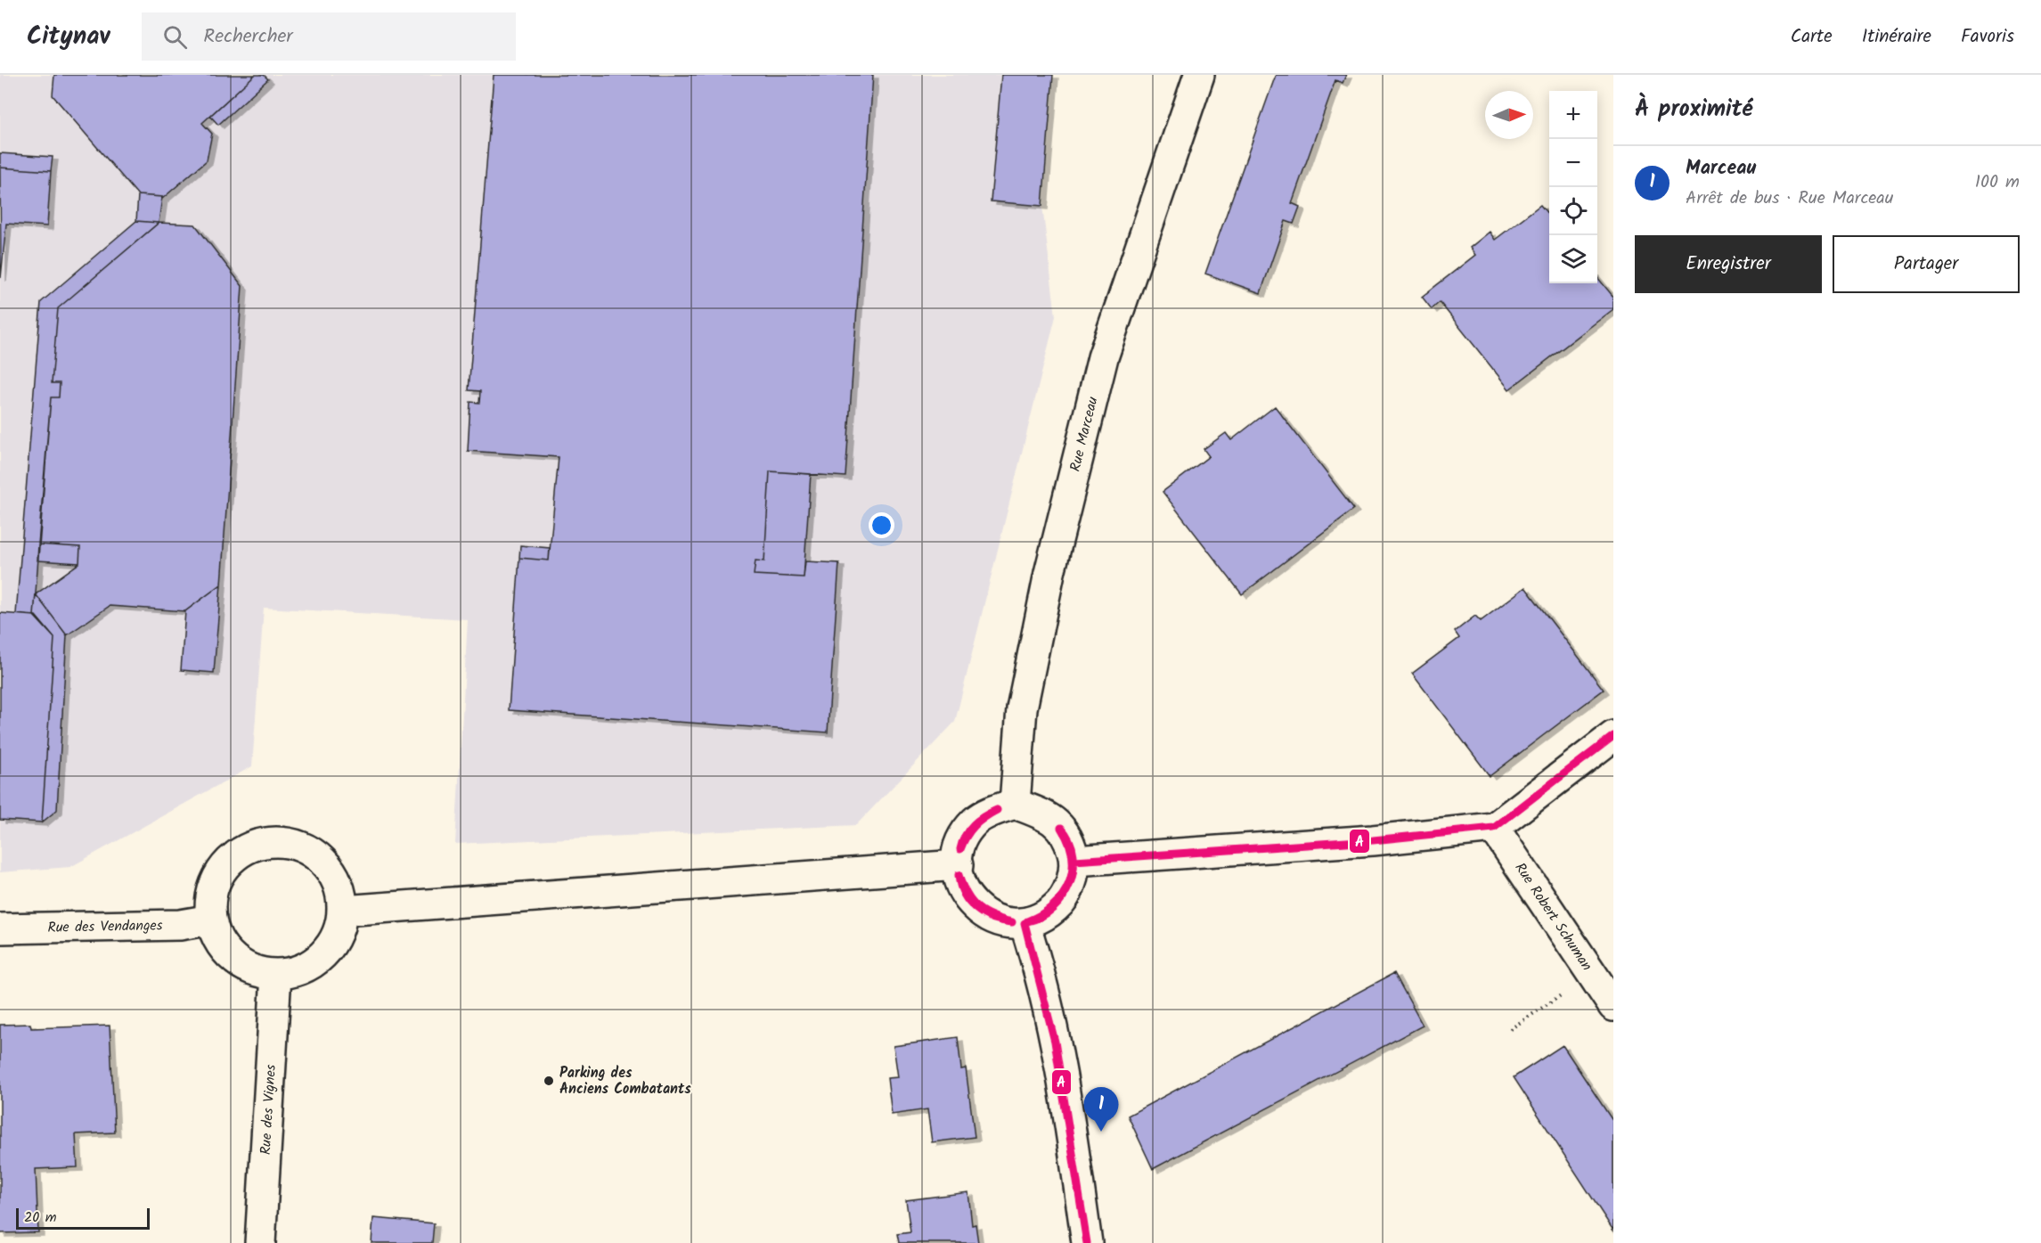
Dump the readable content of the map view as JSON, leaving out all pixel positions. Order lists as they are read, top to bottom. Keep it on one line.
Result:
{"streets":{"street":["Rue Marceau","Rue Robert Schuman","Rue des Vendanges","Rue des Vignes"]},"crossings":[["Rue des Vendanges","Rue des Vignes"]],"places":["Parking des Anciens Combatants"],"lines":["transit line A"],"scale_bar":"20 m","north":"right","page":{"header":"Citynav","search":"Rechercher","nav":["Carte","Itinéraire","Favoris"],"heading":"À proximité","map_buttons":["+","−"],"list":[{"mark":"1","name":"Marceau","note":"Arrêt de bus · Rue Marceau","value":"100 m"}],"buttons":["Enregistrer","Partager"],"pins":"1","scale":"20 m"}}
